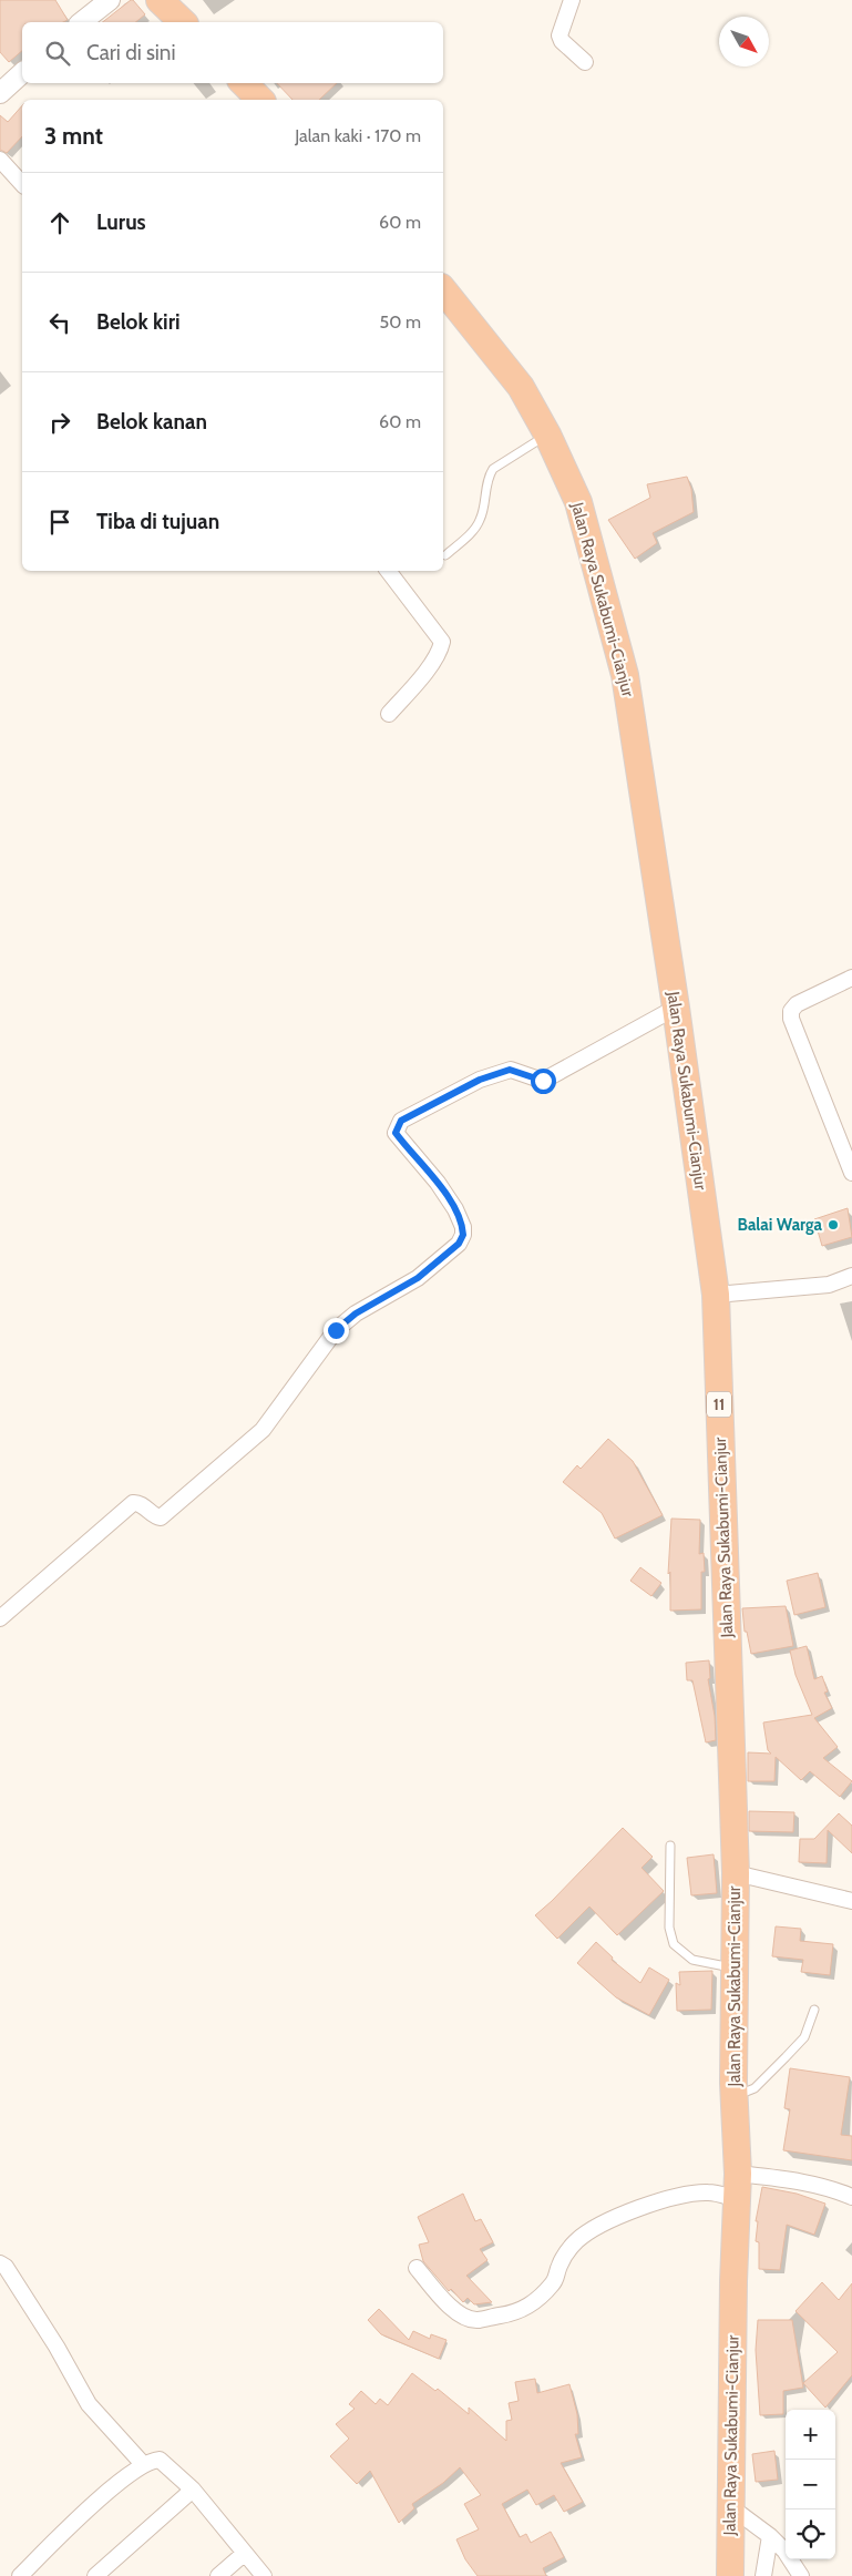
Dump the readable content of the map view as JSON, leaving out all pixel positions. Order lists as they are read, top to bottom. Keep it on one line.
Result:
{"streets":{"highway":["Jalan Raya Sukabumi-Cianjur","11"]},"places":["Balai Warga"],"north":"bottom right","page":{"search":"Cari di sini","heading":["3 mnt","Jalan kaki · 170 m"],"list":[["Lurus","60 m"],["Belok kiri","50 m"],["Belok kanan","60 m"],"Tiba di tujuan"],"map_buttons":["+","−"]}}
